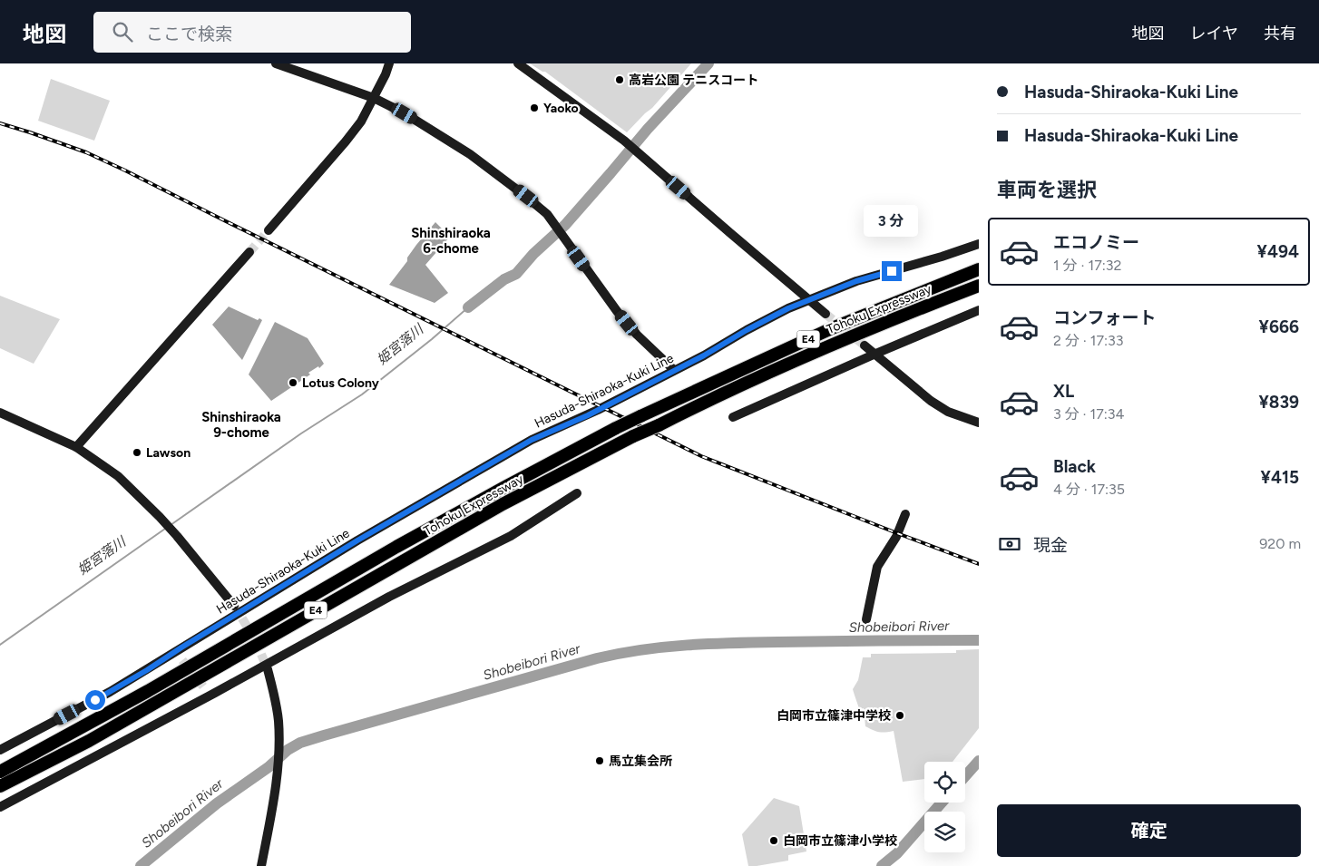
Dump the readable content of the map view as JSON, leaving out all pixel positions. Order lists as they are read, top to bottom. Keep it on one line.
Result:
{"streets":{"highway":["Tohoku Expressway","E4"],"street":["Hasuda-Shiraoka-Kuki Line"]},"districts":["Shinshiraoka 6-chome","Shinshiraoka 9-chome"],"water":["姫宮落川","Shobeibori River"],"places":["高岩公園 テニスコート","Yaoko","Lotus Colony","Lawson","白岡市立篠津中学校","馬立集会所","白岡市立篠津小学校"],"page":{"header":"地図","search":"ここで検索","nav":["地図","レイヤ","共有"],"banner":["Hasuda-Shiraoka-Kuki Line","Hasuda-Shiraoka-Kuki Line"],"heading":"車両を選択","bubble":"3 分","list":[{"name":"エコノミー","note":"1 分 · 17:32","value":"¥494"},{"name":"コンフォート","note":"2 分 · 17:33","value":"¥666"},{"name":"XL","note":"3 分 · 17:34","value":"¥839"},{"name":"Black","note":"4 分 · 17:35","value":"¥415"}],"pay":["現金","920 m"],"buttons":"確定"}}
